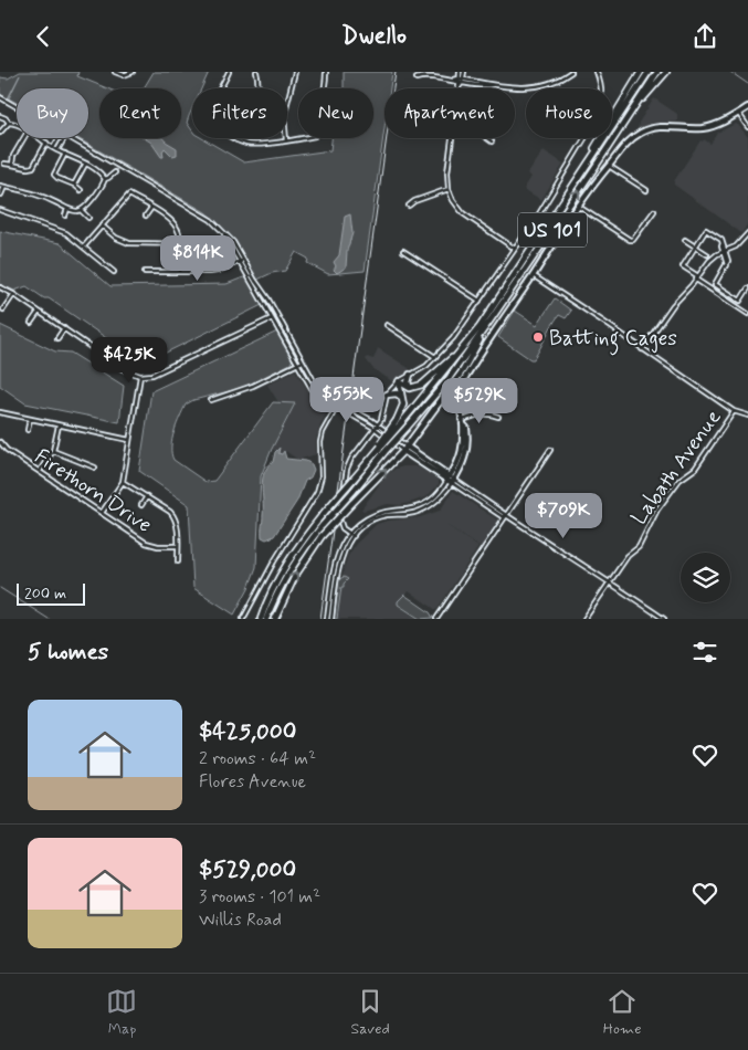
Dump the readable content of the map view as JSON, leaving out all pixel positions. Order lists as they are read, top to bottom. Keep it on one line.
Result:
{"streets":{"highway":["US 101"],"street":["Labath Avenue","Firethorn Drive"]},"places":["Batting Cages"],"scale_bar":"200 m","page":{"header":"Dwello","chip":["Buy","Rent","Filters","New","Apartment","House"],"price":["$814K","$425K","$553K","$529K","$709K"],"scale":"200 m","heading":"5 homes","list":[{"name":"$425,000","note":"2 rooms · 64 m² · Flores Avenue"},{"name":"$529,000","note":"3 rooms · 101 m² · Willis Road"}],"tabs":["Map","Saved","Home"]}}
